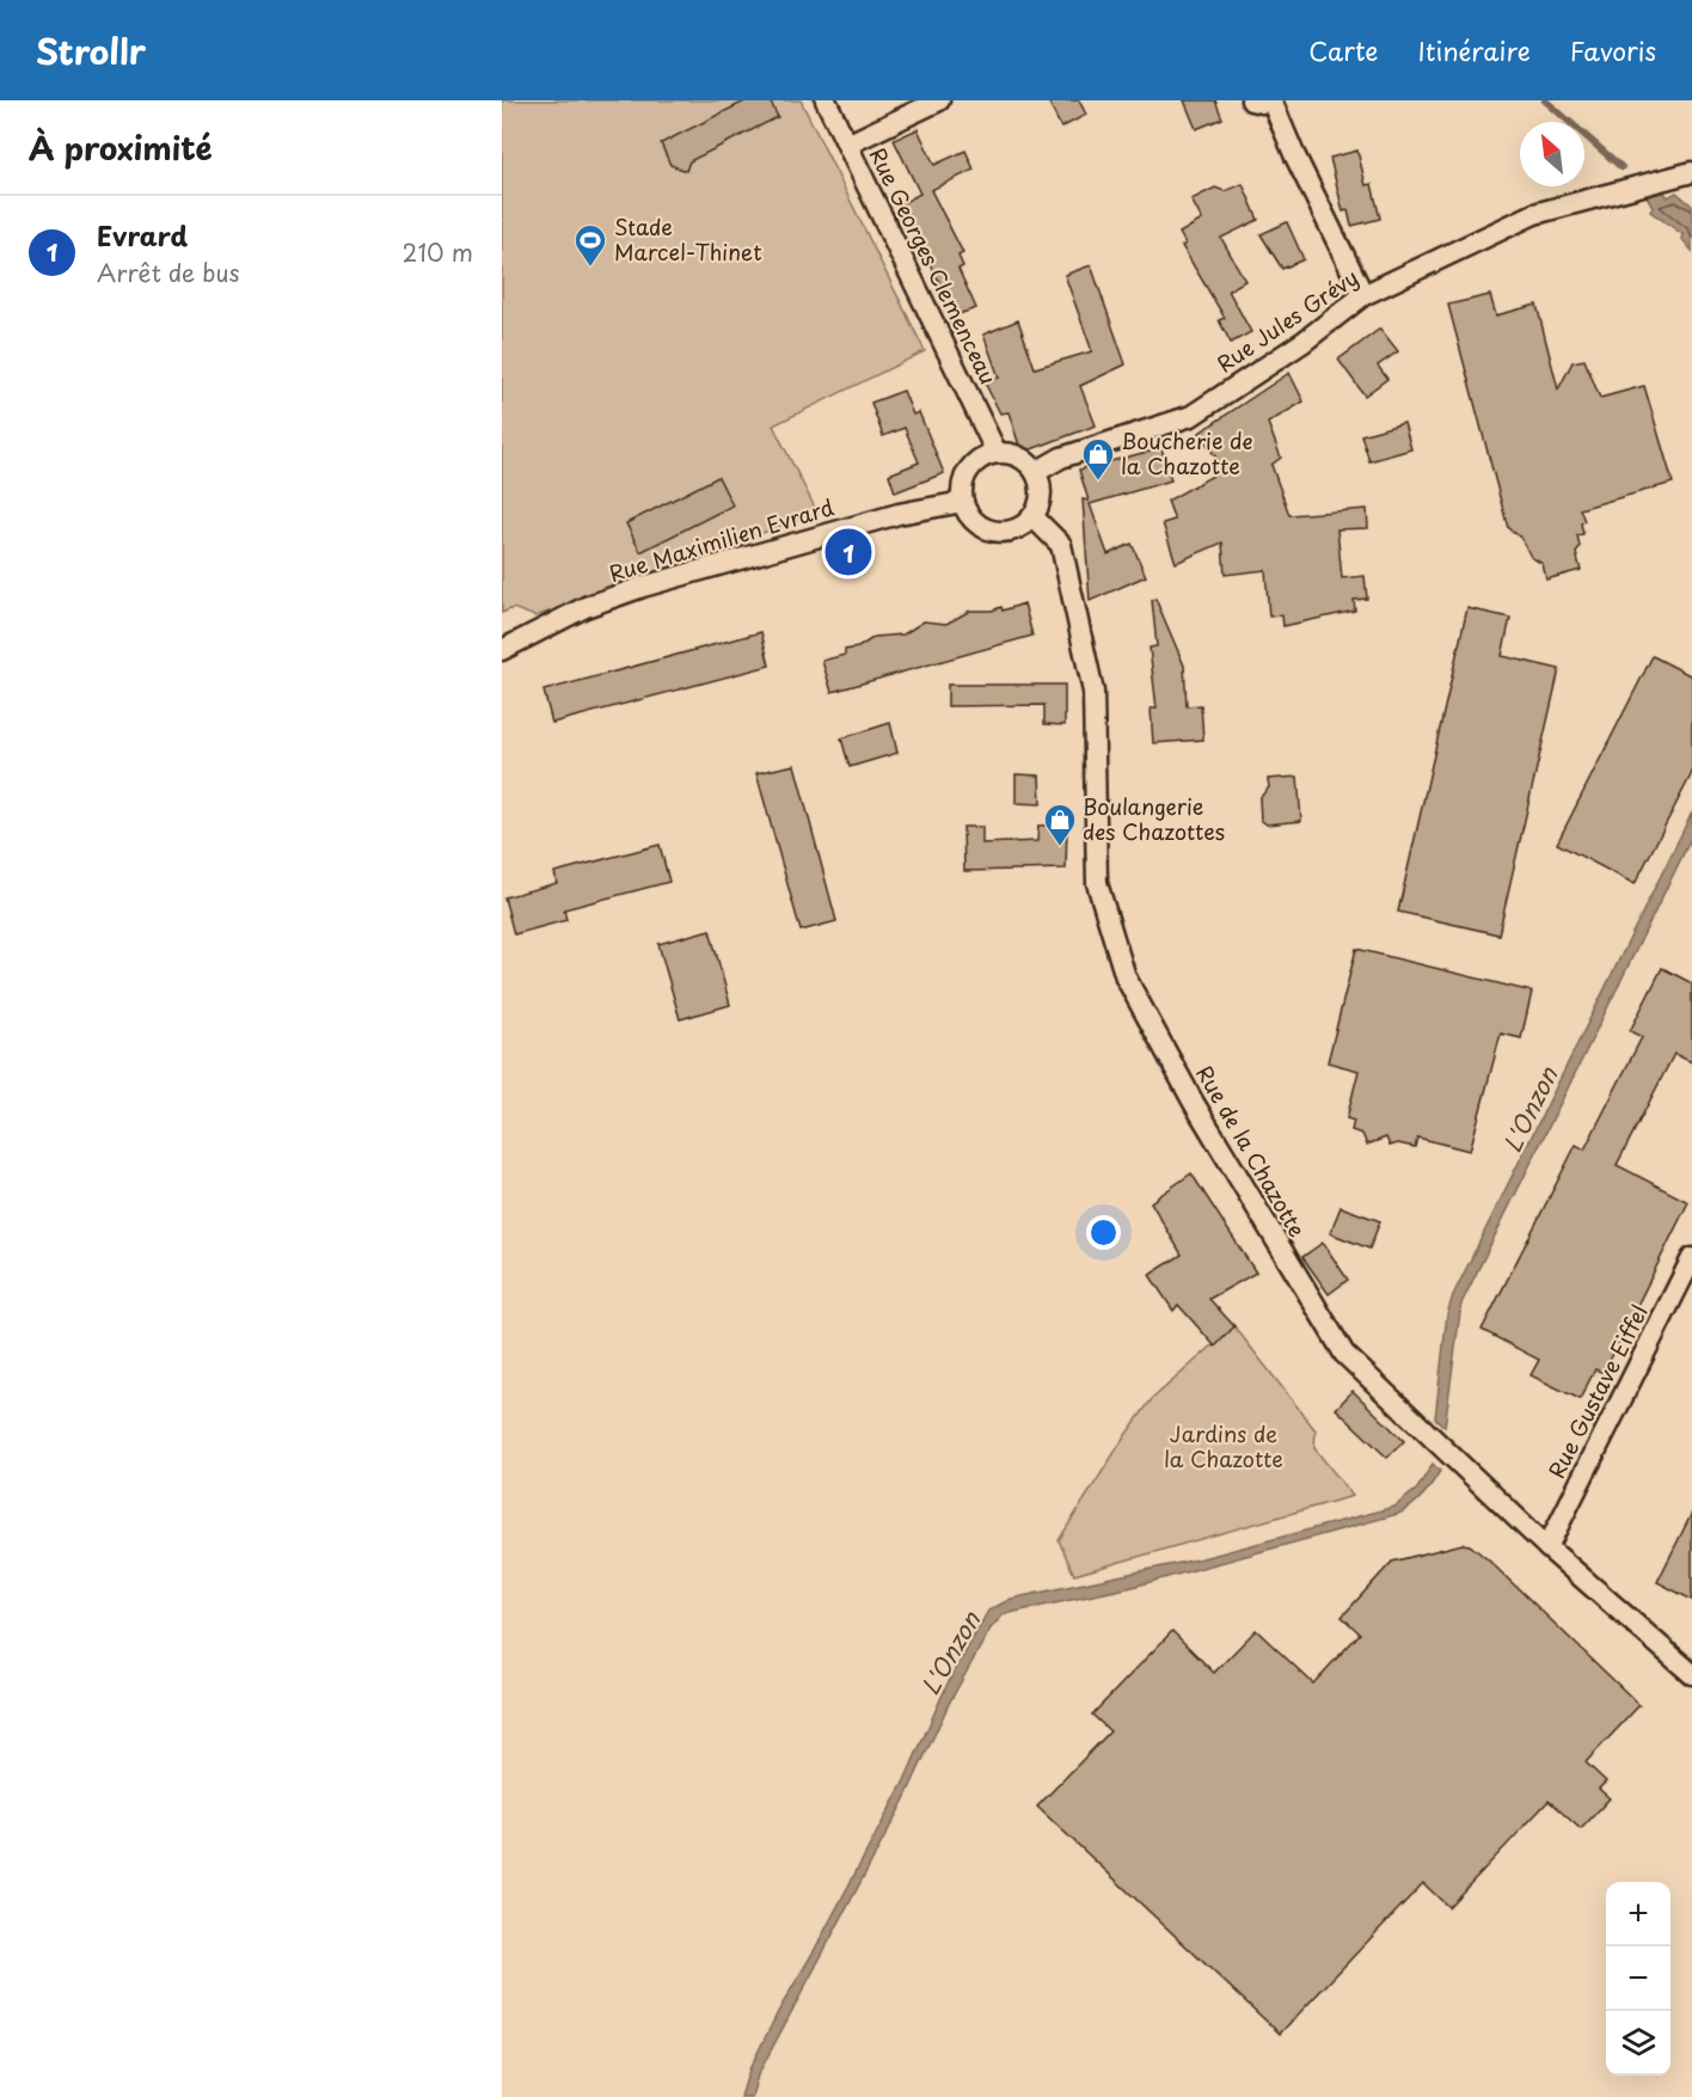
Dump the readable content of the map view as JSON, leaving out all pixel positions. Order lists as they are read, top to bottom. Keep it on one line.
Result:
{"streets":{"street":["Rue Georges Clemenceau","Rue Jules Grévy","Rue Maximilien Evrard","Rue de la Chazotte","Rue Gustave Eiffel"]},"crossings":[["Rue Georges Clemenceau","Rue Jules Grévy"],["Rue Georges Clemenceau","Rue Maximilien Evrard"],["Rue Georges Clemenceau","Rue de la Chazotte"],["Rue Jules Grévy","Rue Maximilien Evrard"],["Rue Jules Grévy","Rue de la Chazotte"],["Rue Maximilien Evrard","Rue de la Chazotte"],["Rue de la Chazotte","Rue Gustave Eiffel"]],"water":["L'Onzon"],"parks":["Jardins de la Chazotte"],"places":{"sports":["Stade Marcel-Thinet"],"shop":["Boucherie de la Chazotte","Boulangerie des Chazottes"]},"north":"top left","page":{"header":"Strollr","nav":["Carte","Itinéraire","Favoris"],"heading":"À proximité","list":[{"mark":"1","name":"Evrard","note":"Arrêt de bus","value":"210 m"}],"pins":"1","map_buttons":["+","−"]}}
